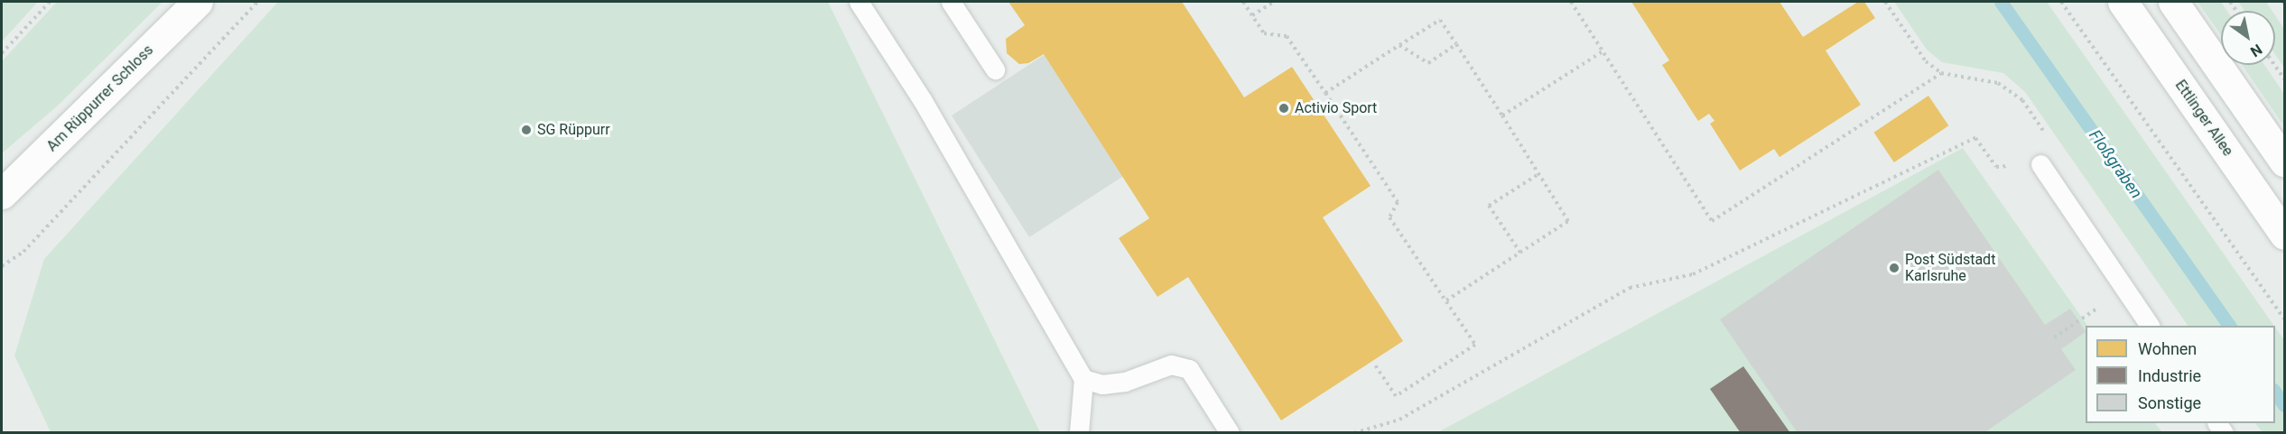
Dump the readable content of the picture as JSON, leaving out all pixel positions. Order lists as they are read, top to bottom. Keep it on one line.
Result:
{"streets":{"main road":["Am Rüppurrer Schloss","Ettlinger Allee"]},"water":["Floßgraben"],"places":["Activio Sport","SG Rüppurr","Post Südstadt Karlsruhe"],"legend":["Wohnen","Industrie","Sonstige"],"north":"bottom right"}
